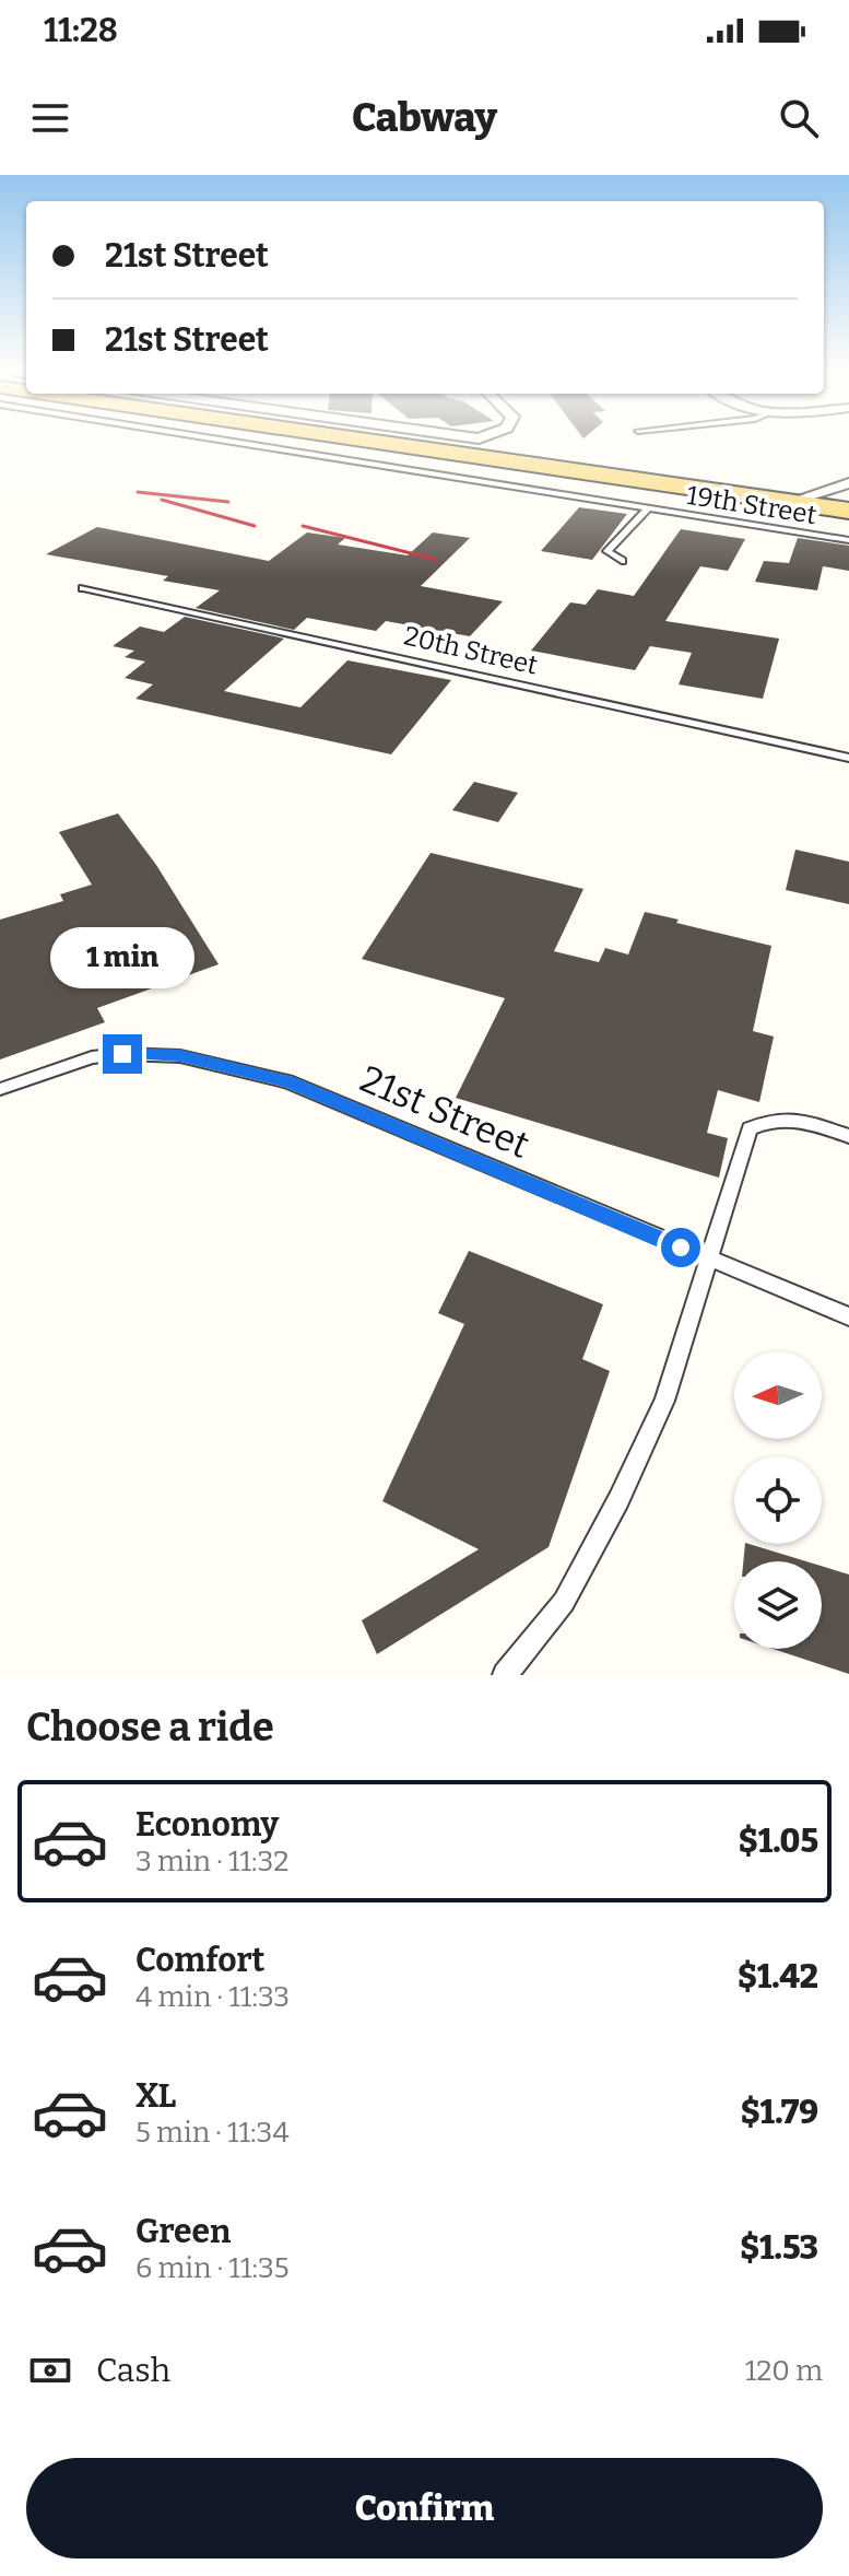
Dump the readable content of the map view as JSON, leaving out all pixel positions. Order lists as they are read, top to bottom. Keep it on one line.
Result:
{"streets":{"lane":["19th Street","20th Street","21st Street"]},"north":"left","page":{"status":"11:28","header":"Cabway","banner":["21st Street","21st Street"],"bubble":"1 min","heading":"Choose a ride","list":[{"name":"Economy","note":"3 min · 11:32","value":"$1.05"},{"name":"Comfort","note":"4 min · 11:33","value":"$1.42"},{"name":"XL","note":"5 min · 11:34","value":"$1.79"},{"name":"Green","note":"6 min · 11:35","value":"$1.53"}],"pay":["Cash","120 m"],"buttons":"Confirm"}}
